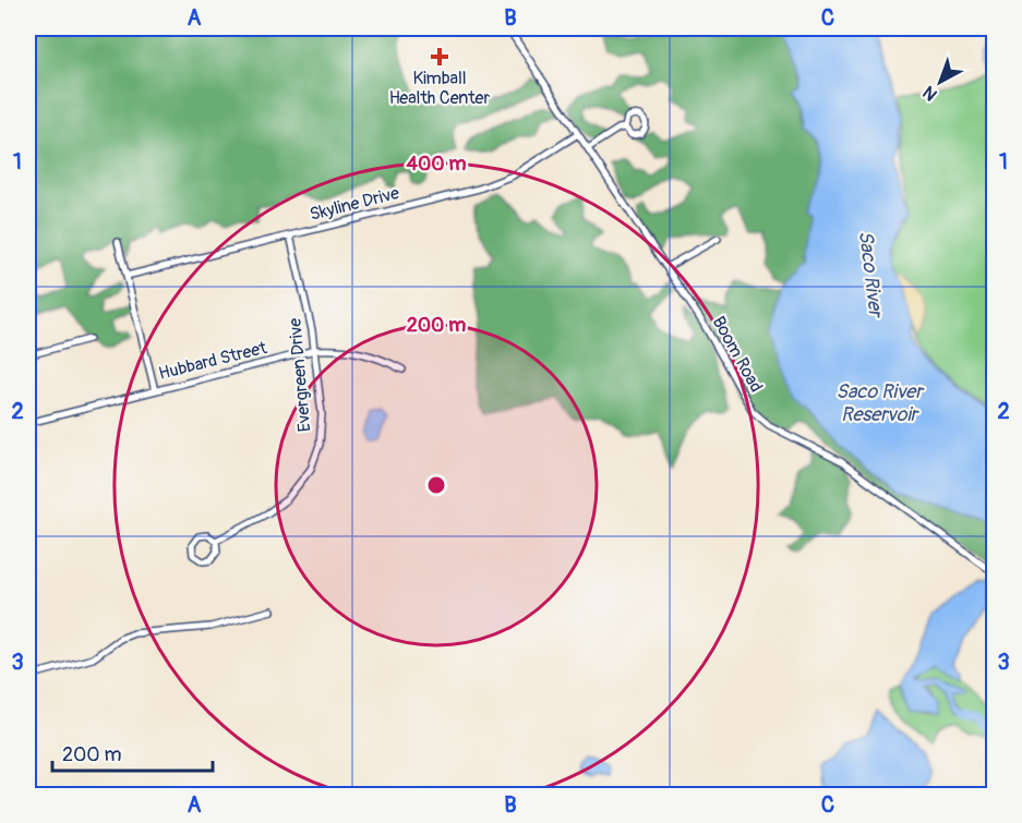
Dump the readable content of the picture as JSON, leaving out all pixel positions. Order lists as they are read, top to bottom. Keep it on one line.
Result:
{"streets":{"street":["Skyline Drive","Boom Road","Hubbard Street","Evergreen Drive"]},"crossings":[["Skyline Drive","Boom Road"],["Skyline Drive","Evergreen Drive"],["Hubbard Street","Evergreen Drive"]],"water":["Saco River","Saco River Reservoir"],"places":{"health":["Kimball Health Center"]},"scale_bar":"200 m","north":"bottom left","grid":{"columns":["A","B","C"],"rows":["1","2","3"]},"rings":["400 m","200 m"]}
